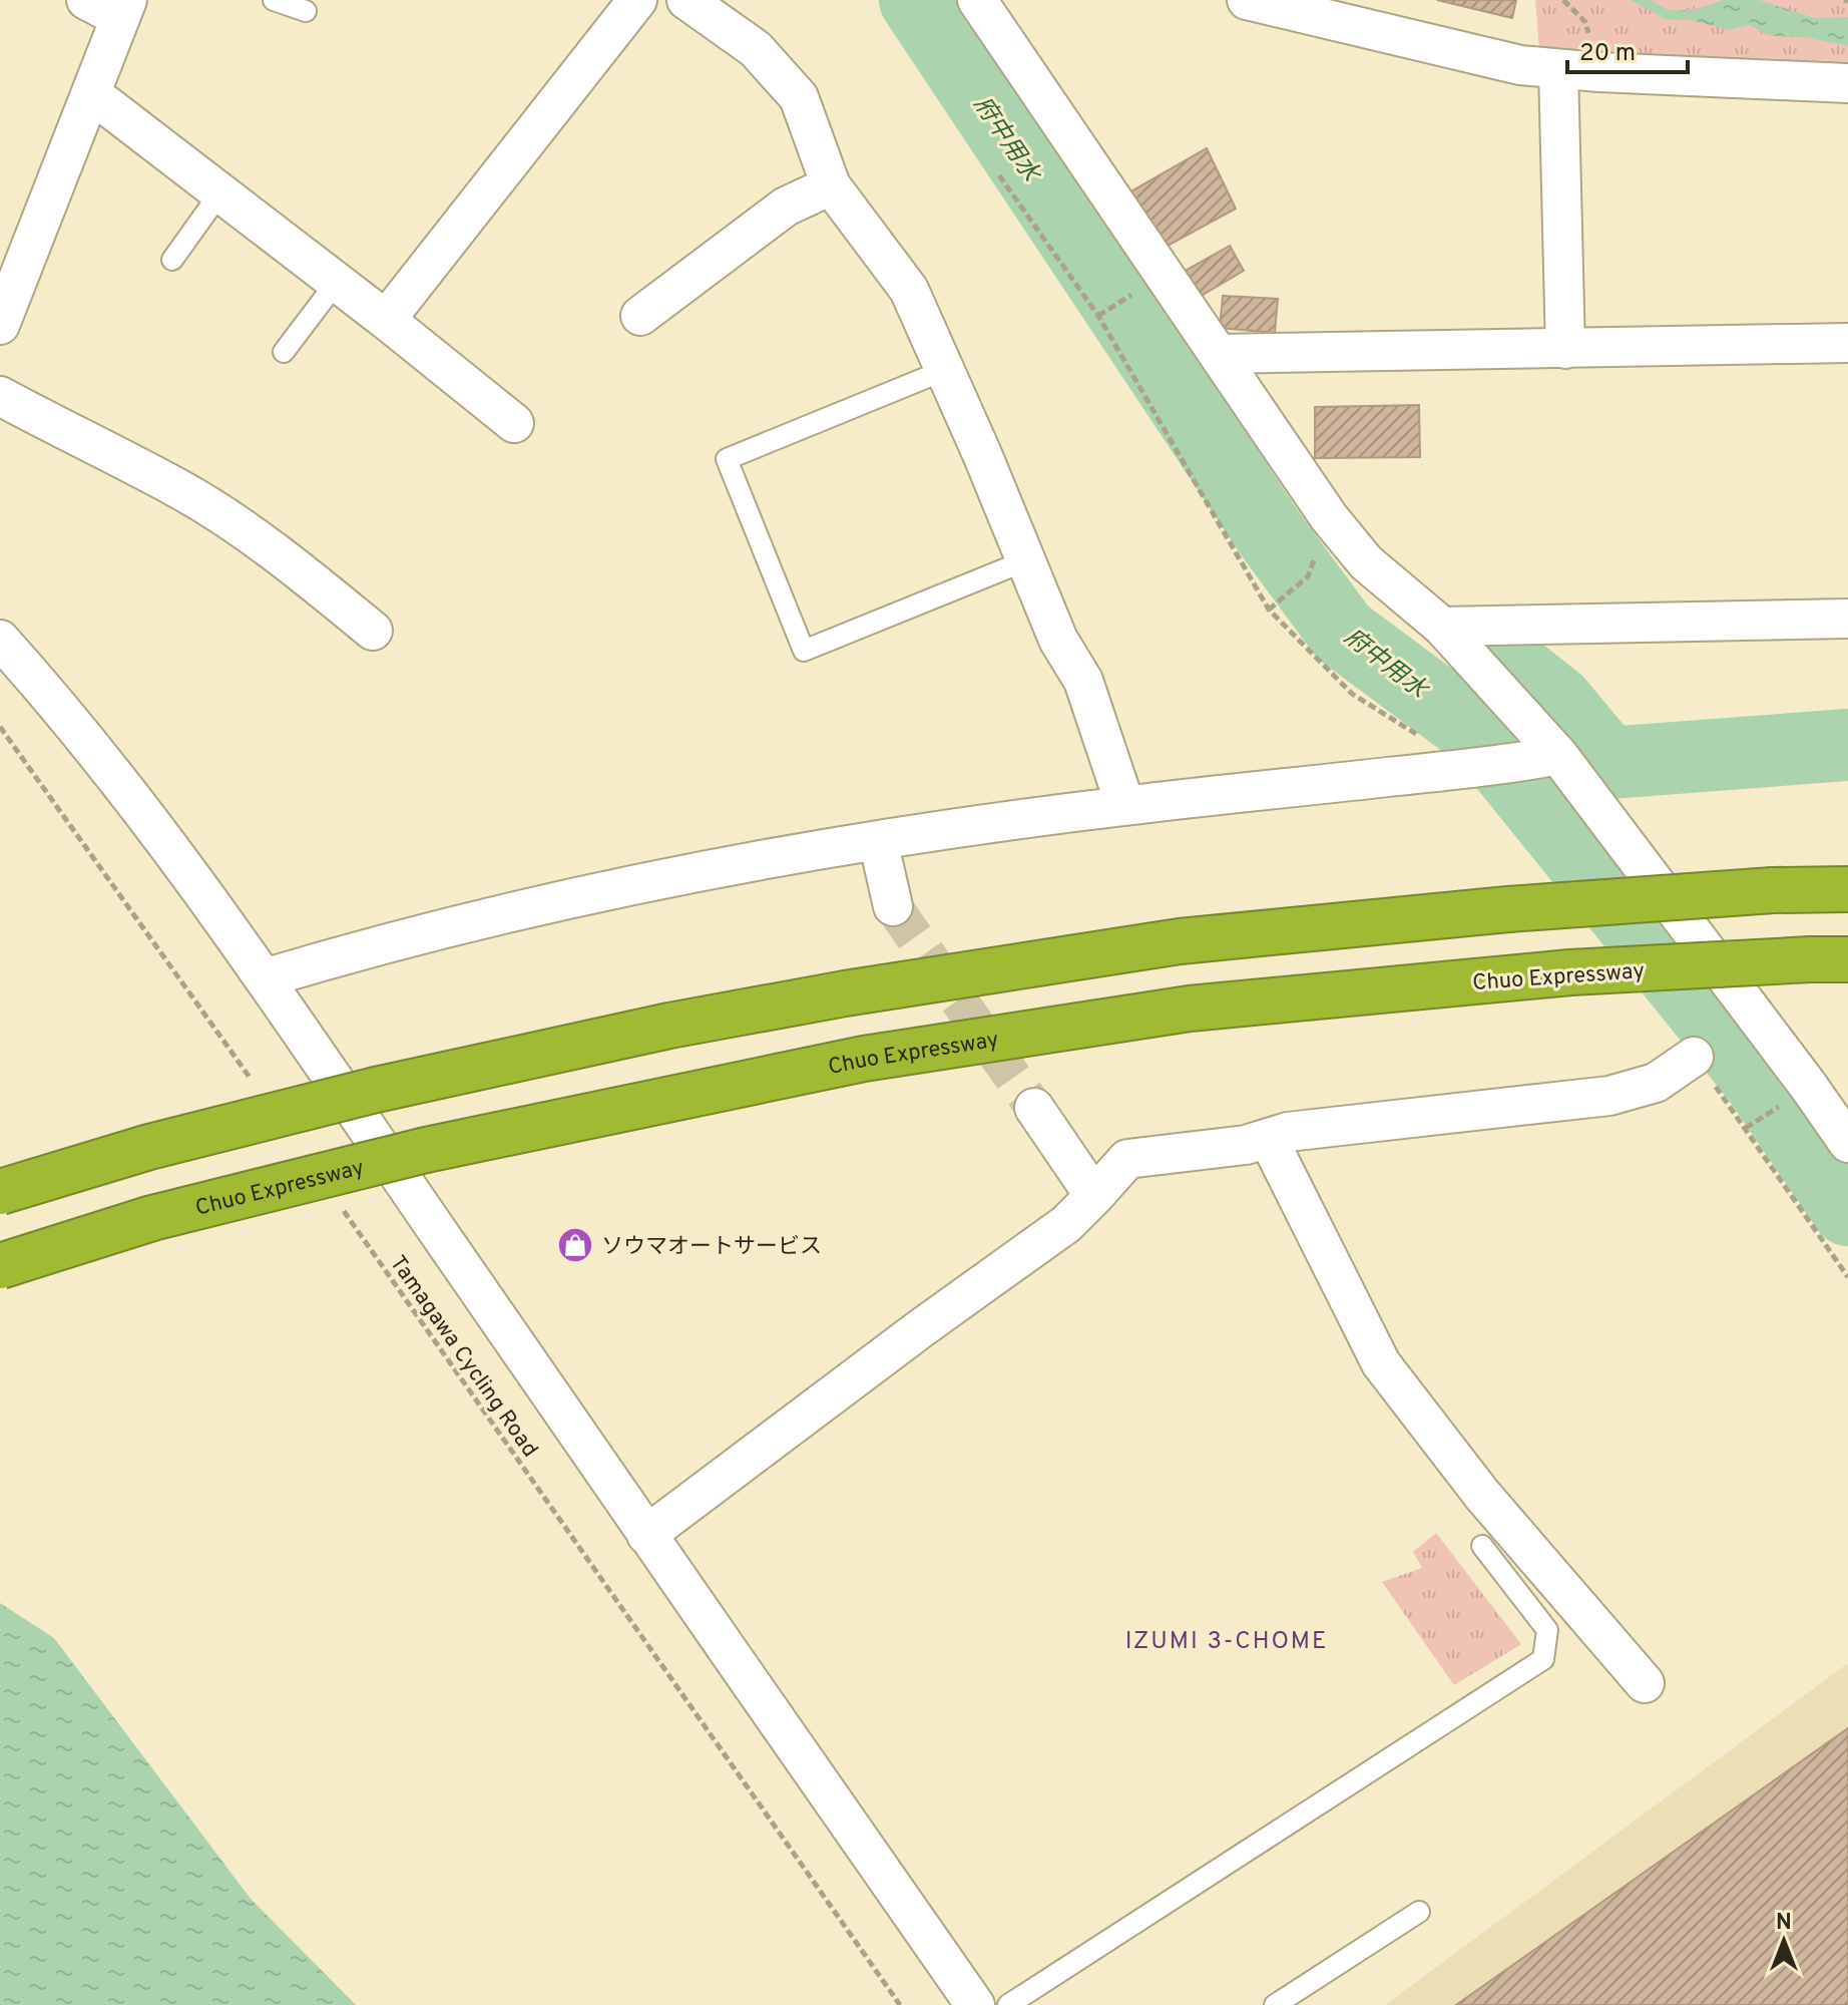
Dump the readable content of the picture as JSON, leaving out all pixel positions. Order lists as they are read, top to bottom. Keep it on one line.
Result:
{"streets":{"highway":["Chuo Expressway"],"path":["Tamagawa Cycling Road"]},"districts":["IZUMI 3-CHOME"],"water":["府中用水"],"places":{"shop":["ソウマオートサービス"]},"scale_bar":"20 m","north":"top"}
